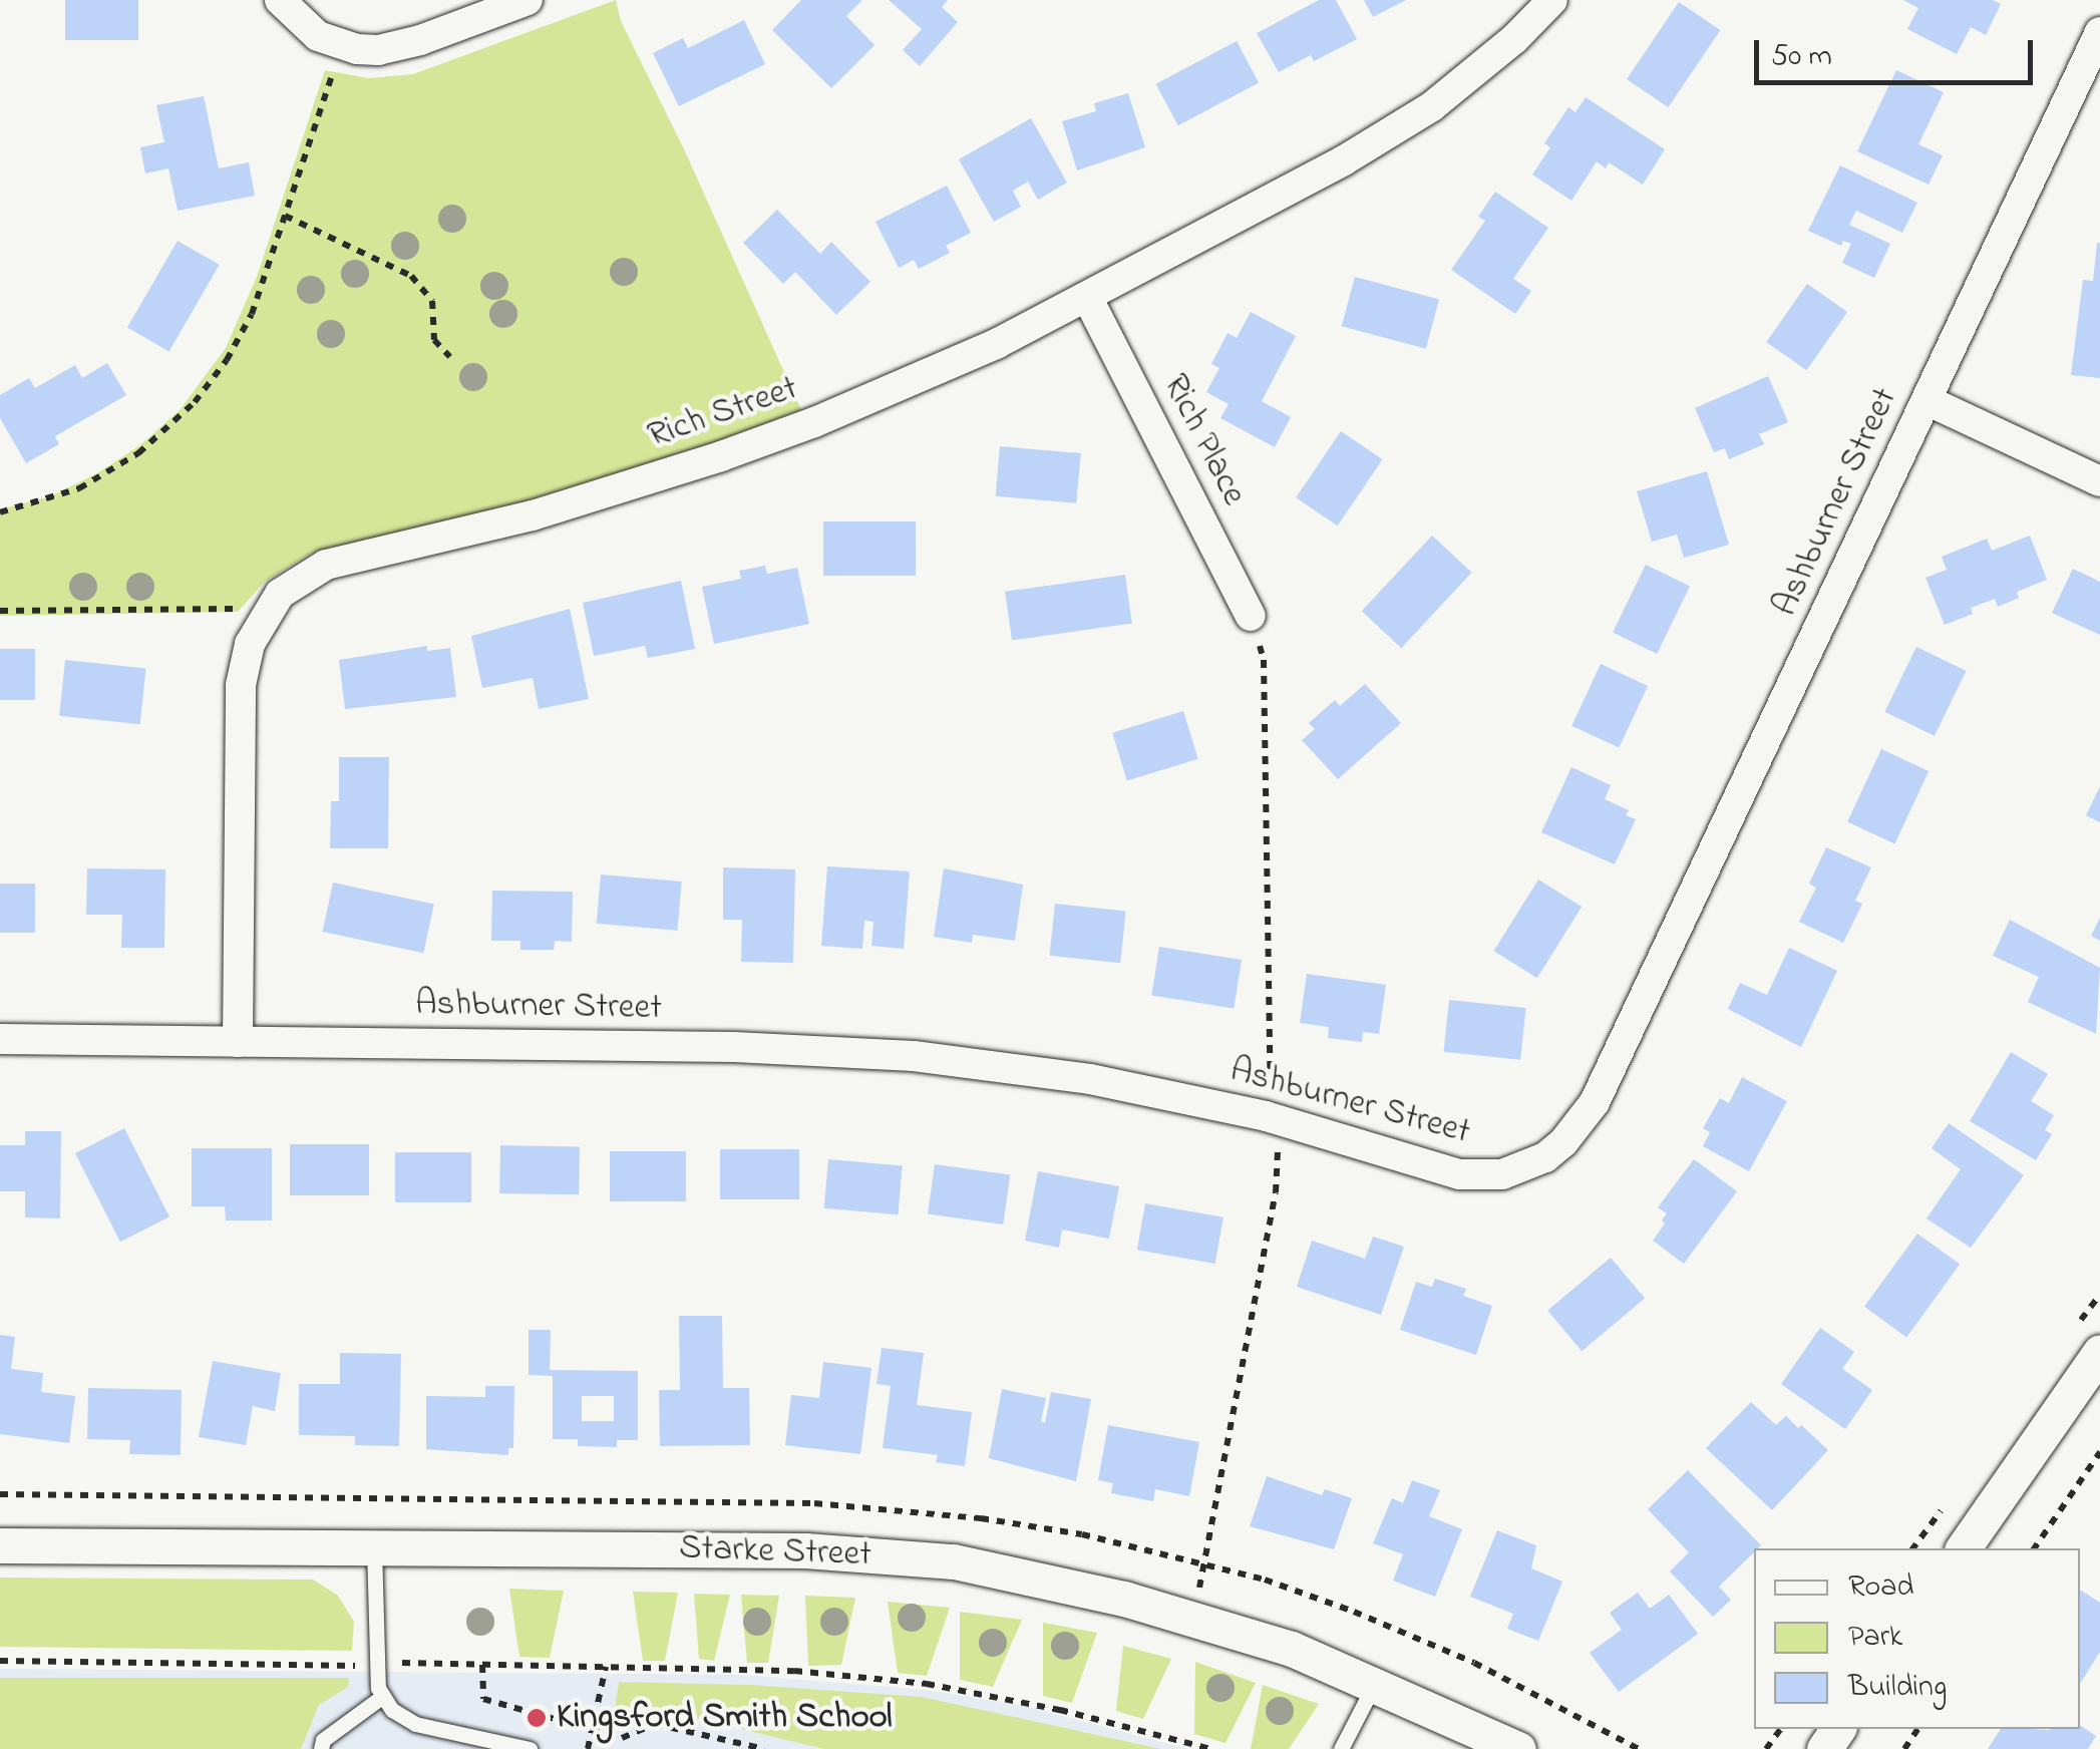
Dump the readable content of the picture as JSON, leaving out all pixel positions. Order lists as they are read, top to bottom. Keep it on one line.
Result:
{"streets":{"street":["Rich Street","Rich Place","Ashburner Street","Starke Street"]},"crossings":[["Rich Street","Rich Place"],["Rich Street","Ashburner Street"]],"places":["Kingsford Smith School"],"legend":["Road","Park","Building"],"scale_bar":"50 m"}
